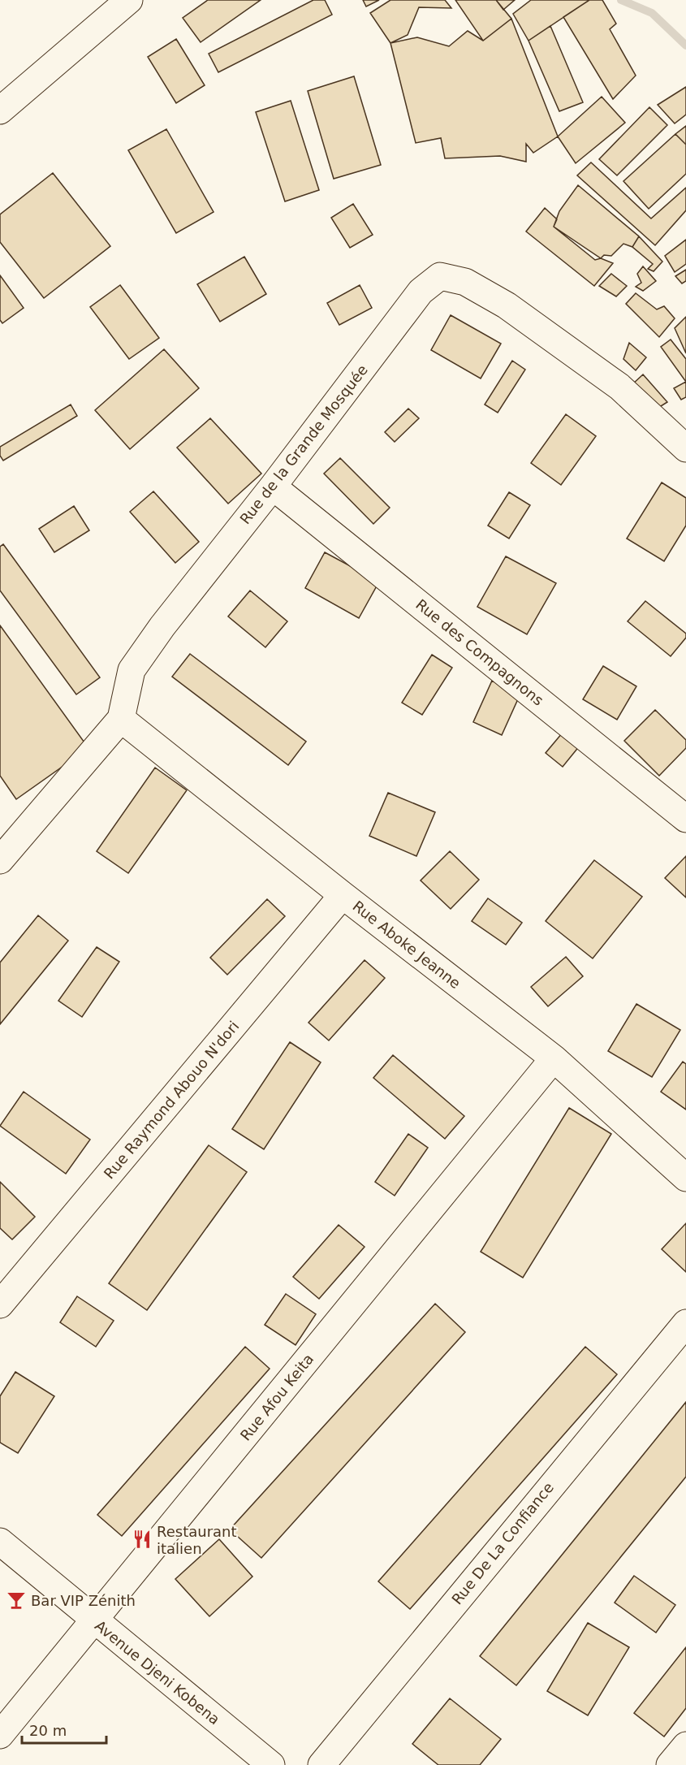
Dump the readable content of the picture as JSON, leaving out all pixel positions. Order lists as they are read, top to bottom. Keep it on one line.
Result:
{"streets":{"street":["Rue de la Grande Mosquée","Rue des Compagnons","Rue Aboke Jeanne","Rue Raymond Abouo N'dori","Rue Afou Keita","Rue De La Confiance","Avenue Djeni Kobena"]},"crossings":[["Rue de la Grande Mosquée","Rue des Compagnons"],["Rue de la Grande Mosquée","Rue Aboke Jeanne"],["Rue Aboke Jeanne","Rue Raymond Abouo N'dori"],["Rue Aboke Jeanne","Rue Afou Keita"],["Rue Afou Keita","Avenue Djeni Kobena"]],"places":{"restaurant":["Restaurant italien"],"bar":["Bar VIP Zénith"]},"scale_bar":"20 m"}
